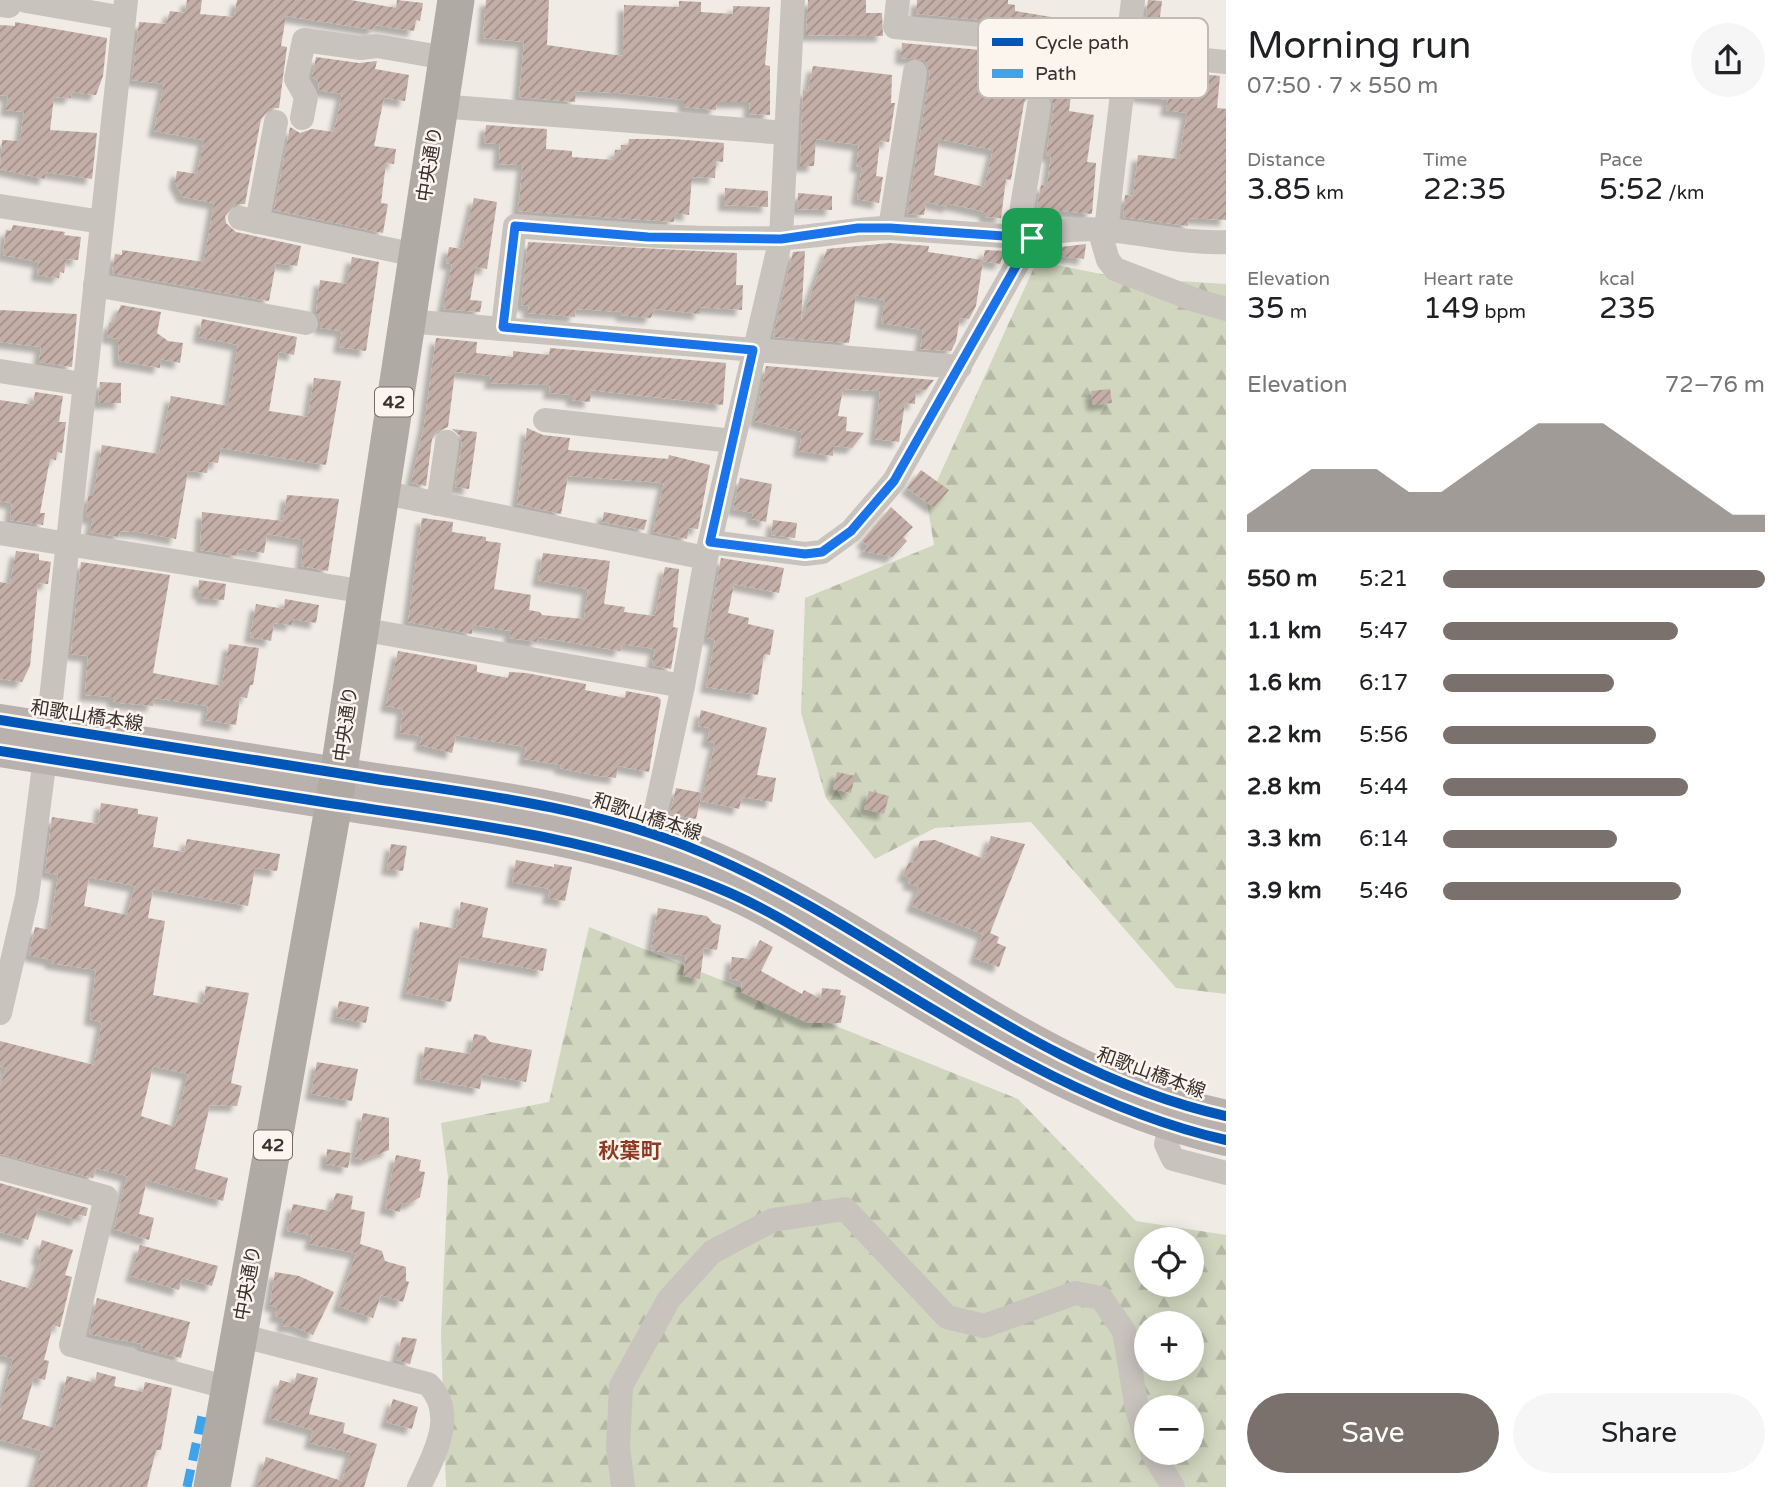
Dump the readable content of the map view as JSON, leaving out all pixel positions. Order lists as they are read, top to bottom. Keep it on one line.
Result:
{"streets":{"highway":["中央通り","42"],"main road":["和歌山橋本線"]},"crossings":[["中央通り","和歌山橋本線"]],"districts":["秋葉町"],"legend":["Cycle path","Path"],"page":{"heading":["Morning run","07:50 · 7 × 550 m"],"stats":[["Distance","3.85 km"],["Time","22:35"],["Pace","5:52 /km"],["Elevation","35 m"],["Heart rate","149 bpm"],["kcal","235"]],"chart":["Elevation","72–76 m"],"list":[{"name":"550 m","note":"5:21"},{"name":"1.1 km","note":"5:47"},{"name":"1.6 km","note":"6:17"},{"name":"2.2 km","note":"5:56"},{"name":"2.8 km","note":"5:44"},{"name":"3.3 km","note":"6:14"},{"name":"3.9 km","note":"5:46"}],"map_buttons":["+","−"],"buttons":["Save","Share"]}}
